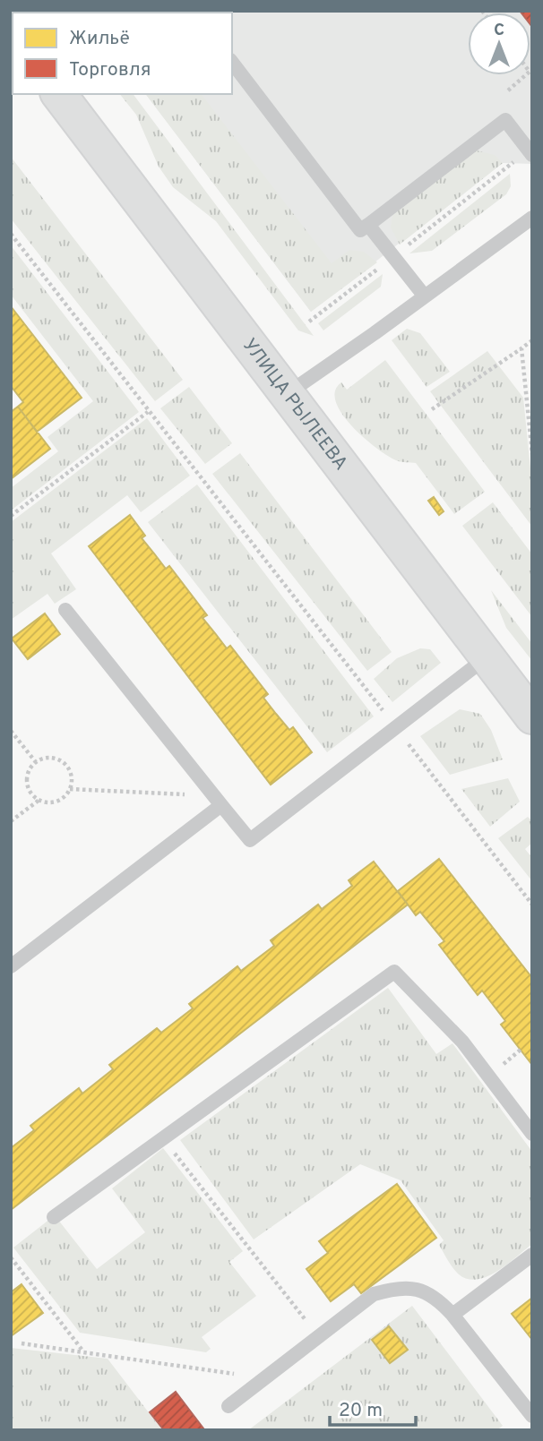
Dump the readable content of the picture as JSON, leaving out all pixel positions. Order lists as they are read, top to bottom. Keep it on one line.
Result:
{"streets":{"main road":["УЛИЦА РЫЛЕЕВА"]},"legend":["Жильё","Торговля"],"scale_bar":"20 m","north":"top"}
